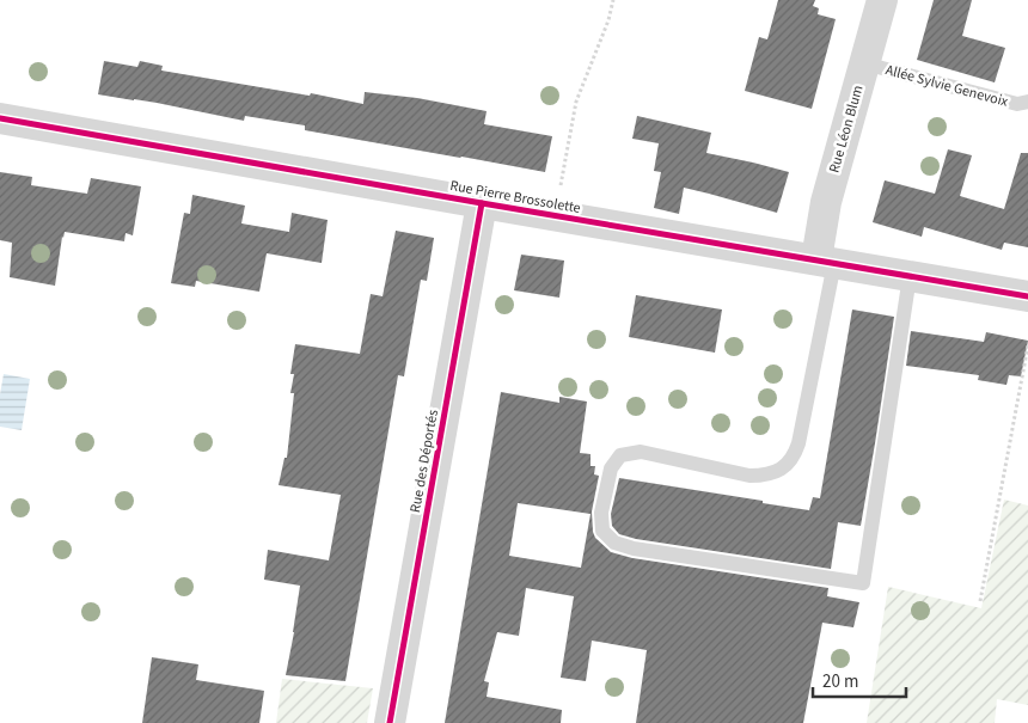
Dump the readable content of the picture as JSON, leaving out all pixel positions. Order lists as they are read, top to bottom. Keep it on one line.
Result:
{"streets":{"street":["Rue Léon Blum","Rue Pierre Brossolette","Rue des Déportés"],"lane":["Allée Sylvie Genevoix"]},"crossings":[["Allée Sylvie Genevoix","Rue Léon Blum"],["Rue Léon Blum","Rue Pierre Brossolette"],["Rue Pierre Brossolette","Rue des Déportés"]],"scale_bar":"20 m"}
